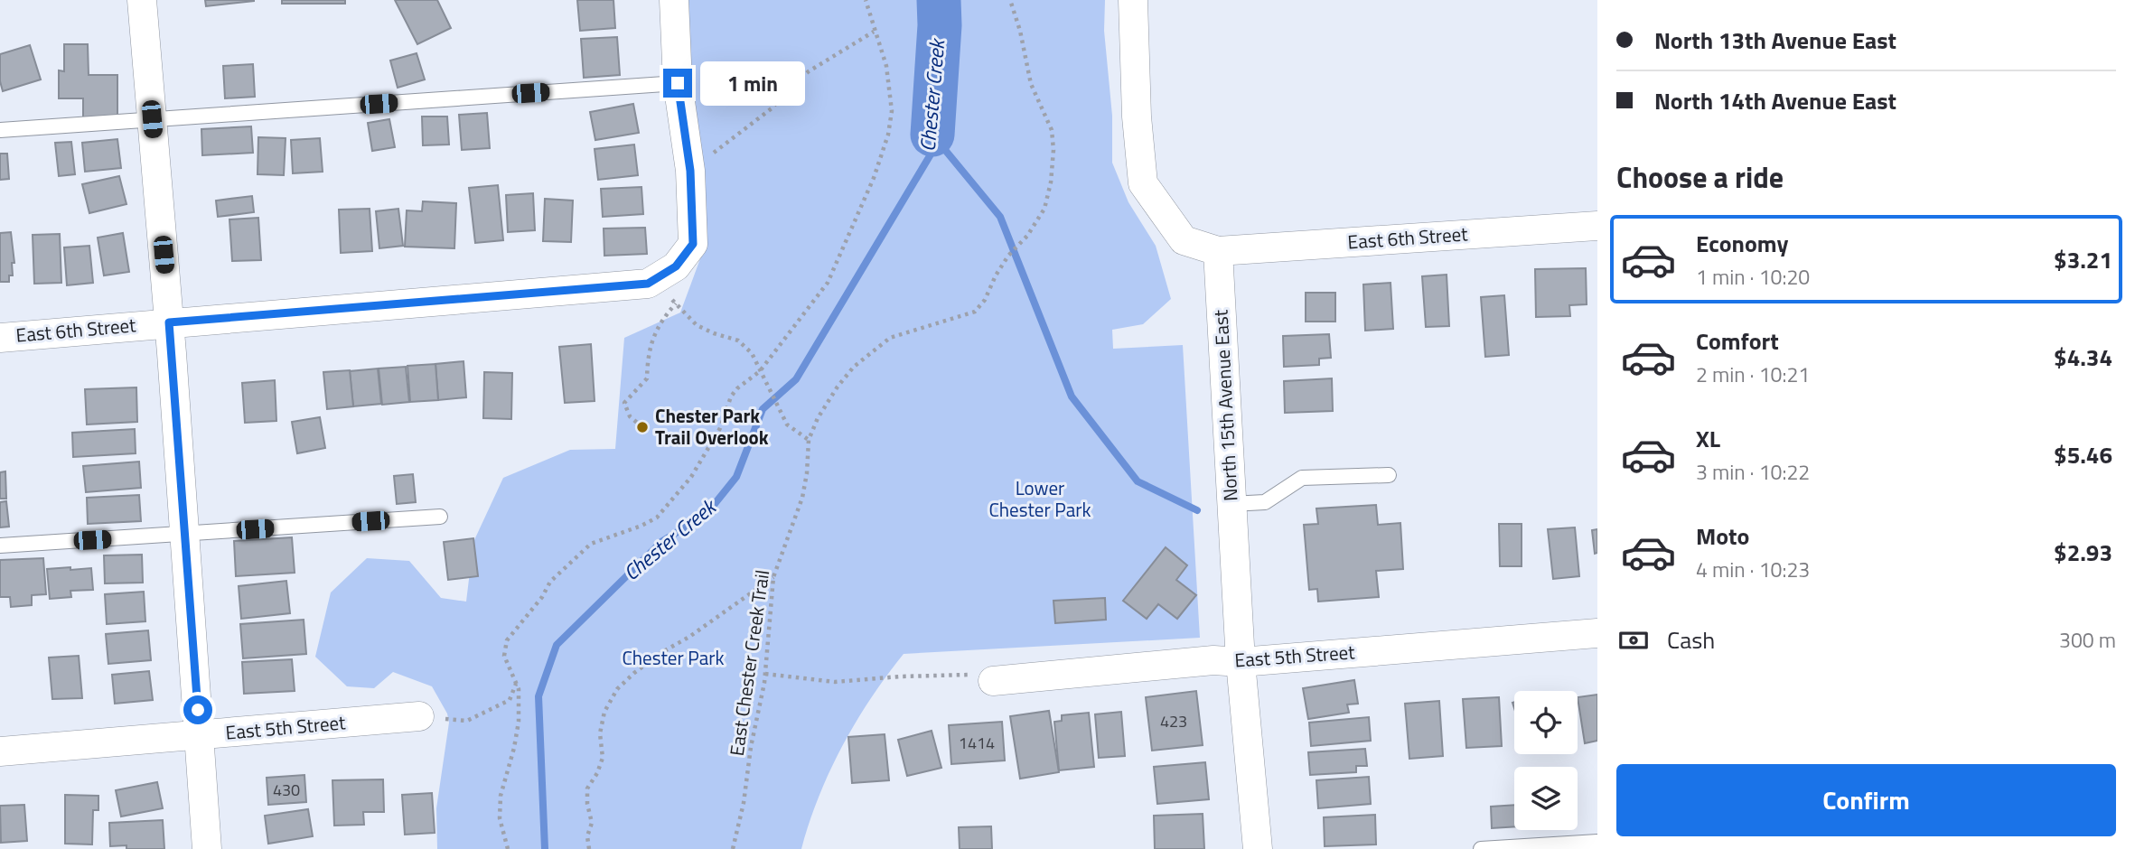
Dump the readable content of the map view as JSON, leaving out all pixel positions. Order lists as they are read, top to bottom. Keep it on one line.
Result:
{"streets":{"street":["East 6th Street","North 15th Avenue East","East 5th Street"],"path":["East Chester Creek Trail"]},"crossings":[["East 6th Street","North 15th Avenue East"],["North 15th Avenue East","East 5th Street"]],"water":["Chester Creek"],"parks":["Lower Chester Park","Chester Park"],"places":["Chester Park Trail Overlook"],"house_numbers":["423","1414","430"],"page":{"banner":["North 13th Avenue East","North 14th Avenue East"],"bubble":"1 min","heading":"Choose a ride","list":[{"name":"Economy","note":"1 min · 10:20","value":"$3.21"},{"name":"Comfort","note":"2 min · 10:21","value":"$4.34"},{"name":"XL","note":"3 min · 10:22","value":"$5.46"},{"name":"Moto","note":"4 min · 10:23","value":"$2.93"}],"pay":["Cash","300 m"],"buttons":"Confirm"}}
